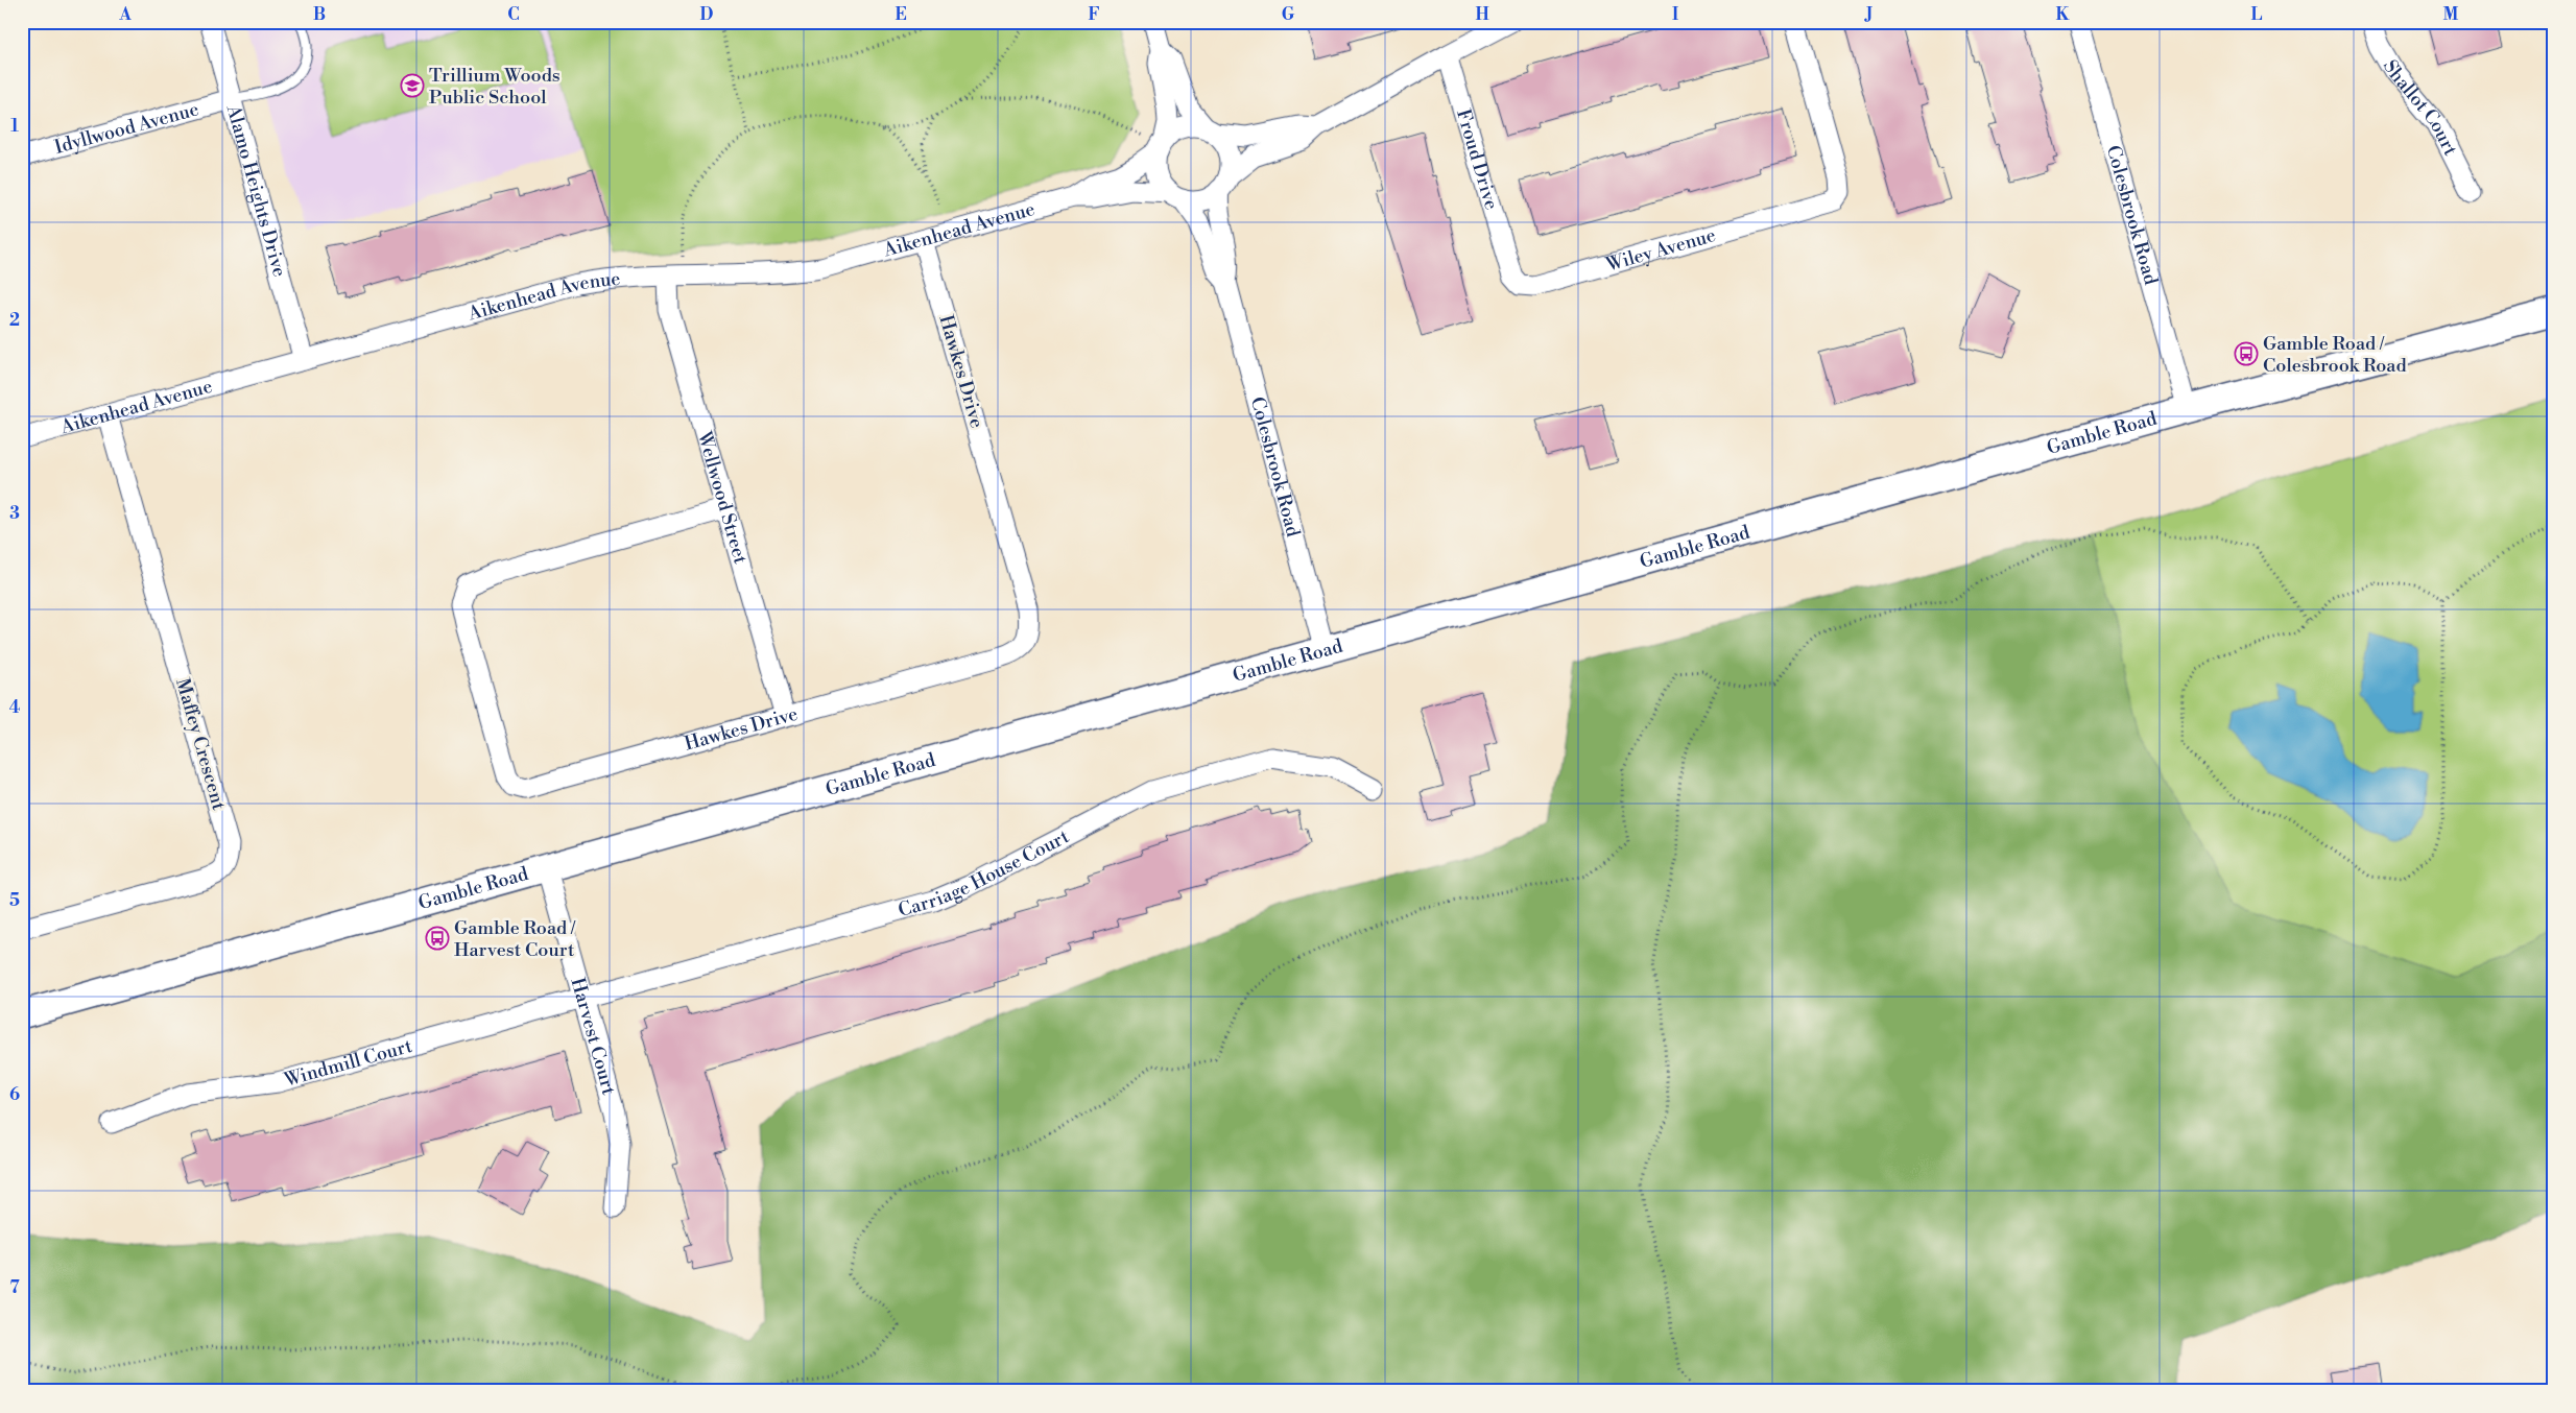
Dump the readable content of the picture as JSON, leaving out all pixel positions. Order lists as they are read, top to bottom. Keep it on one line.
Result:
{"streets":{"main road":["Gamble Road"],"street":["Shallot Court","Idyllwood Avenue","Froud Drive","Alamo Heights Drive","Colesbrook Road","Aikenhead Avenue","Wiley Avenue","Hawkes Drive","Wellwood Street","Maffey Crescent","Carriage House Court","Harvest Court","Windmill Court"]},"crossings":[["Idyllwood Avenue","Alamo Heights Drive"],["Froud Drive","Wiley Avenue"],["Alamo Heights Drive","Aikenhead Avenue"],["Colesbrook Road","Aikenhead Avenue"],["Colesbrook Road","Gamble Road"],["Aikenhead Avenue","Hawkes Drive"],["Aikenhead Avenue","Wellwood Street"],["Aikenhead Avenue","Maffey Crescent"],["Hawkes Drive","Wellwood Street"],["Gamble Road","Harvest Court"],["Carriage House Court","Harvest Court"],["Carriage House Court","Windmill Court"],["Harvest Court","Windmill Court"]],"places":{"school or university":["Trillium Woods Public School"],"bus stop":["Gamble Road / Colesbrook Road","Gamble Road / Harvest Court"]},"grid":{"columns":["A","B","C","D","E","F","G","H","I","J","K","L","M"],"rows":["1","2","3","4","5","6","7"]}}
